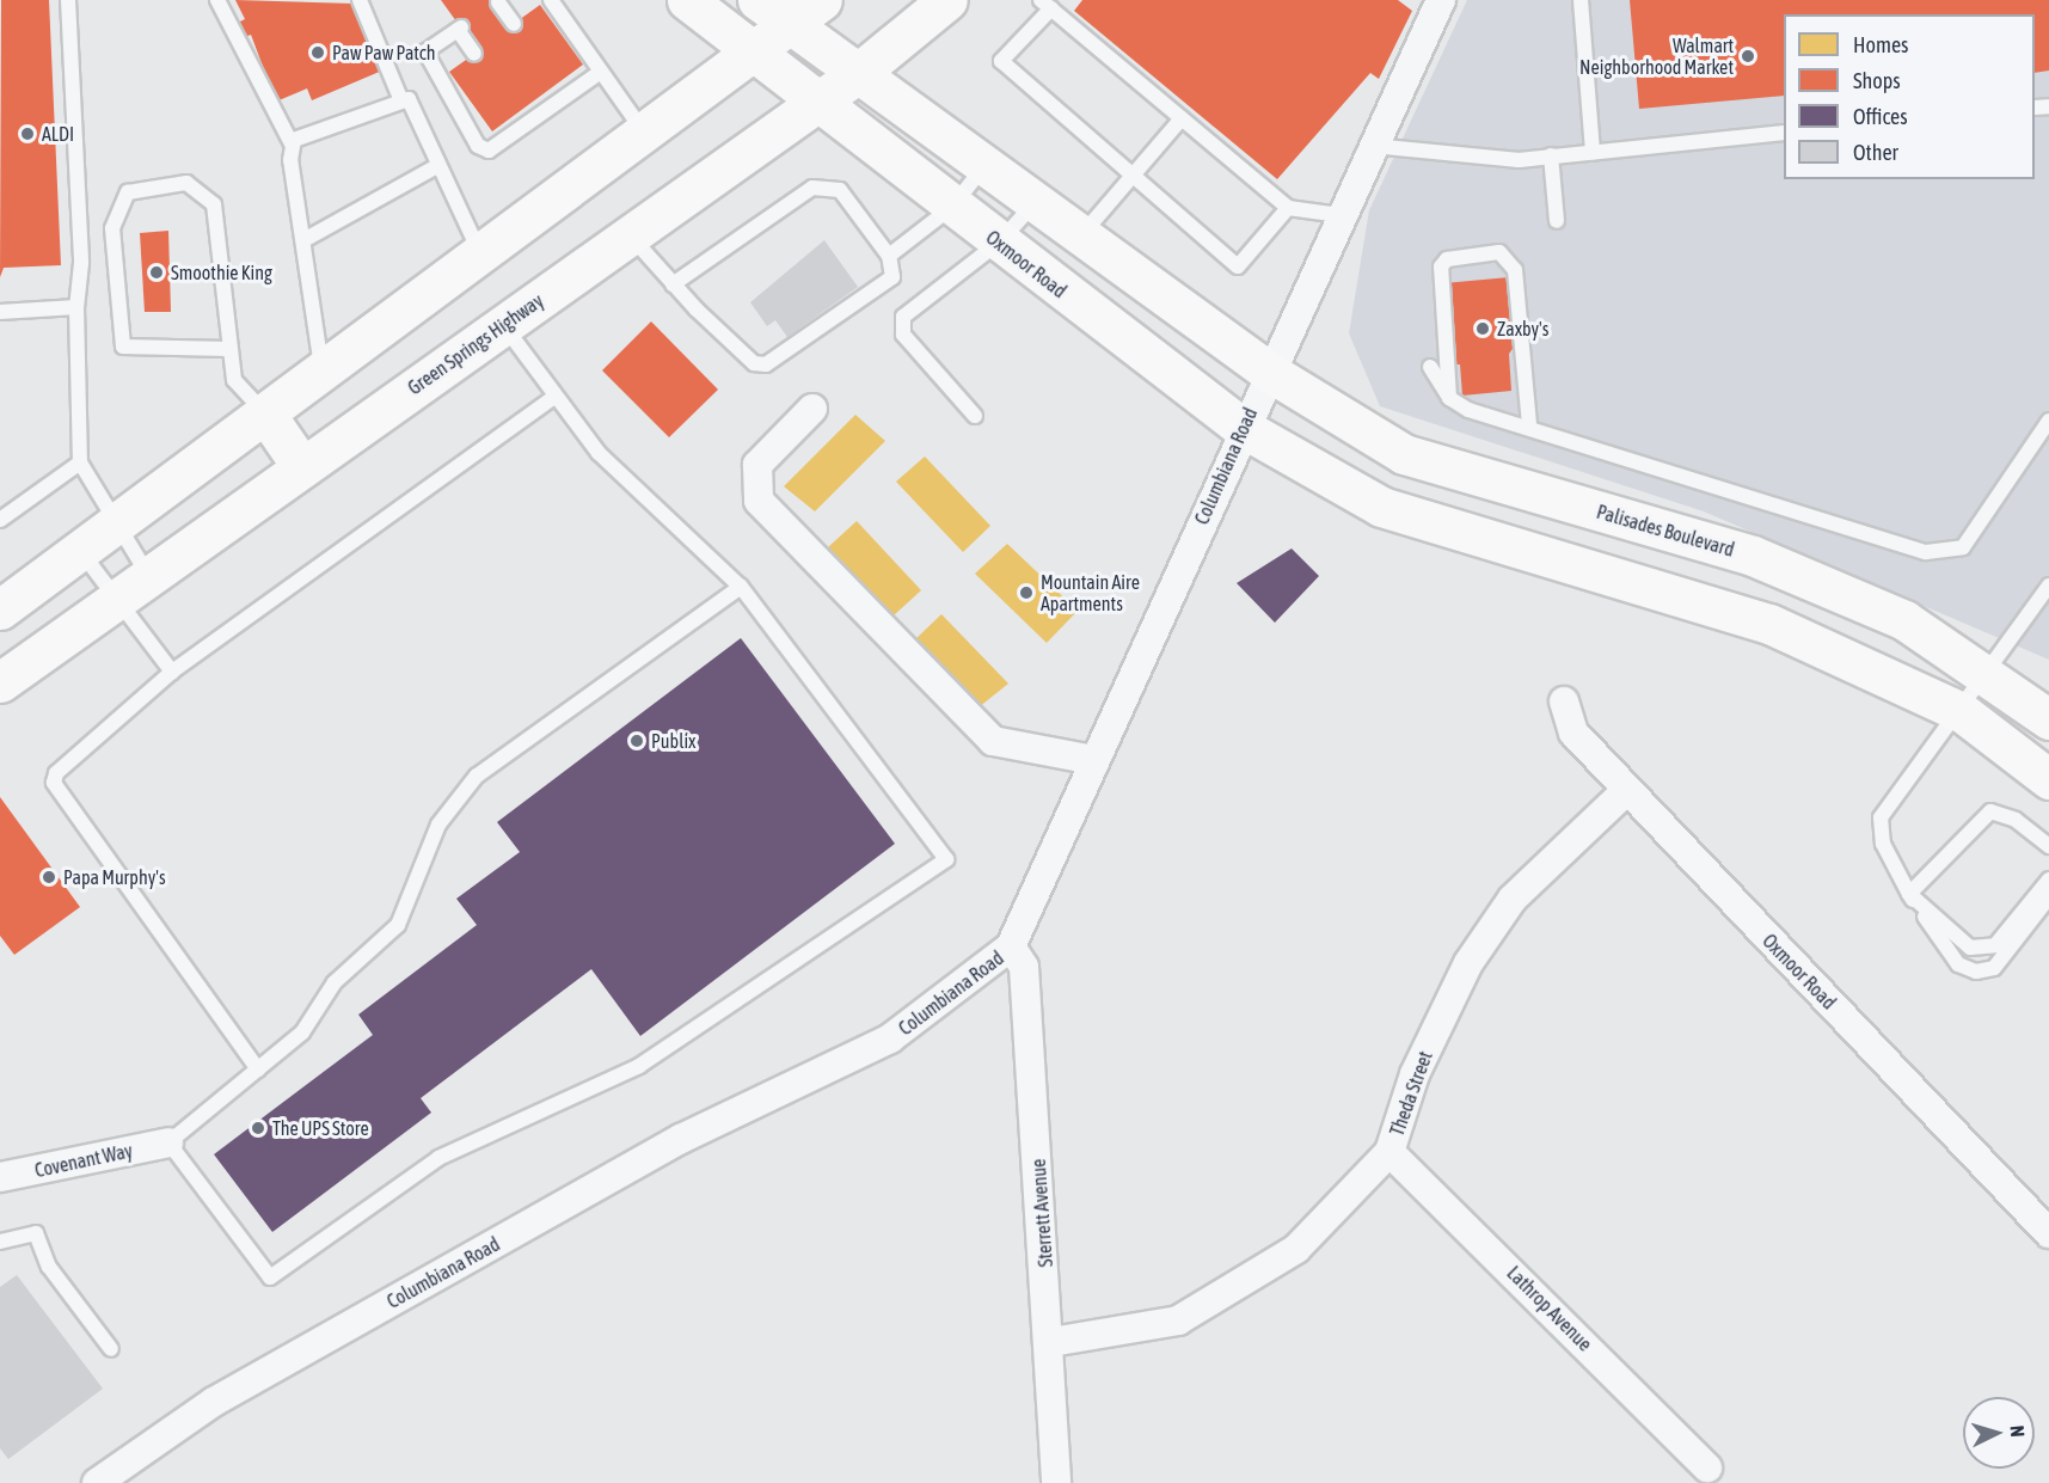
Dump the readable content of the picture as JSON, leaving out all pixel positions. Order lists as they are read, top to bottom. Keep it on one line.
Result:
{"streets":{"main road":["Oxmoor Road","Green Springs Highway","Palisades Boulevard"],"street":["Columbiana Road","Theda Street","Covenant Way","Sterrett Avenue","Lathrop Avenue"]},"crossings":[["Oxmoor Road","Green Springs Highway"],["Oxmoor Road","Columbiana Road"],["Oxmoor Road","Theda Street"],["Columbiana Road","Palisades Boulevard"],["Columbiana Road","Sterrett Avenue"],["Theda Street","Sterrett Avenue"],["Theda Street","Lathrop Avenue"]],"places":["Paw Paw Patch","Walmart Neighborhood Market","ALDI","Smoothie King","Zaxby's","Mountain Aire Apartments","Publix","Papa Murphy's","The UPS Store"],"legend":["Homes","Shops","Offices","Other"],"north":"right"}
